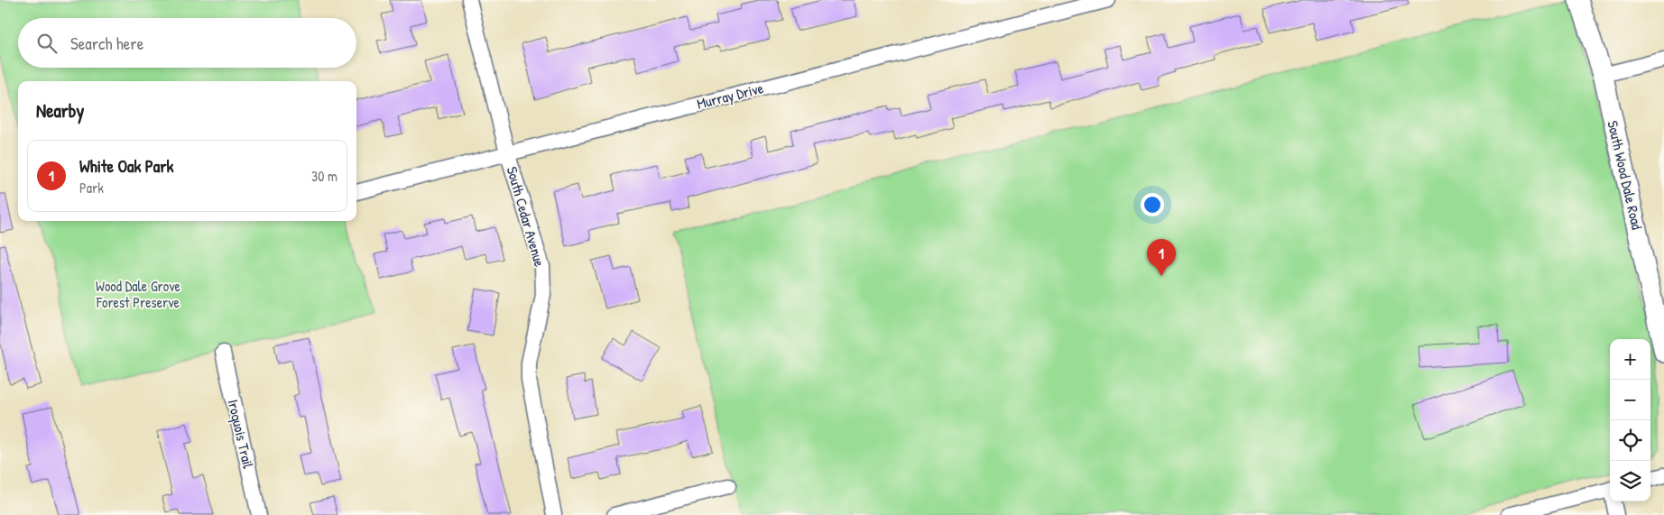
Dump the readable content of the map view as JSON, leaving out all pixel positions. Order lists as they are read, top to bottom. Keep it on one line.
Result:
{"streets":{"main road":["South Wood Dale Road"],"street":["Murray Drive","South Cedar Avenue","Iroquois Trail"]},"crossings":[["Murray Drive","South Cedar Avenue"]],"parks":["Wood Dale Grove Forest Preserve"],"page":{"search":"Search here","heading":"Nearby","list":[{"mark":"1","name":"White Oak Park","note":"Park","value":"30 m"}],"pins":"1","map_buttons":["+","−"]}}
